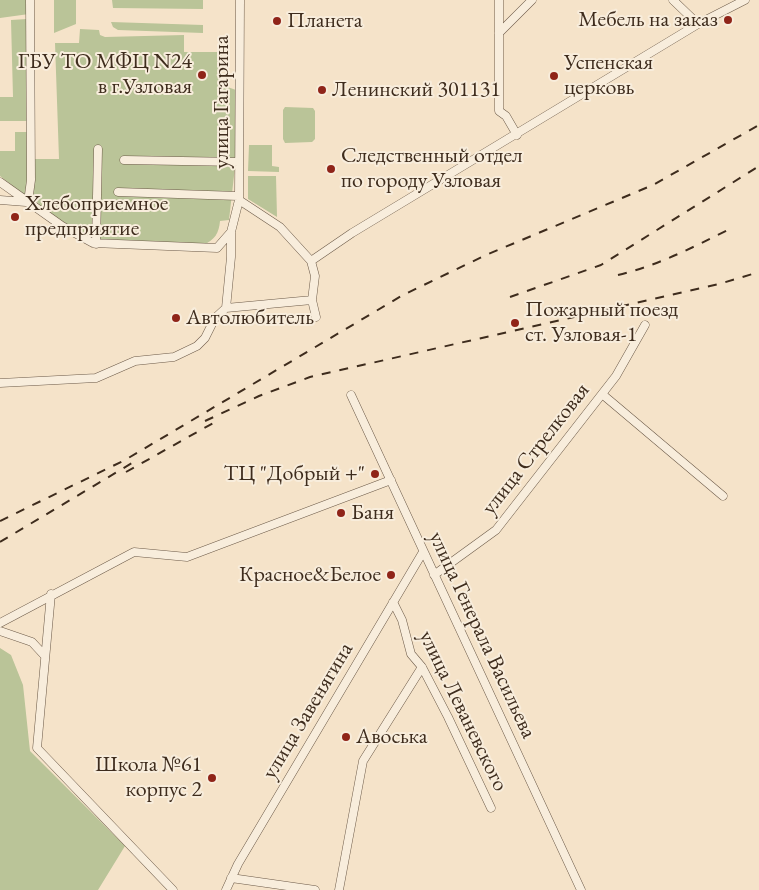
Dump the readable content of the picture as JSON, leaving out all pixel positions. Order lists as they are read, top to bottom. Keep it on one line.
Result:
{"streets":{"street":["улица Гагарина","улица Стрелковая","улица Генерала Васильева","улица Завенягина","улица Леваневского"]},"crossings":[["улица Стрелковая","улица Генерала Васильева"],["улица Генерала Васильева","улица Завенягина"],["улица Завенягина","улица Леваневского"]],"places":["Мебель на заказ","Планета","ГБУ ТО МФЦ N24 в г.Узловая","Успенская церковь","Ленинский 301131","Следственный отдел по городу Узловая","Хлебоприемное предприятие","Автолюбитель","Пожарный поезд ст. Узловая-1","ТЦ \"Добрый +\"","Баня","Красное&Белое","Авоська","Школа №61 корпус 2"]}
